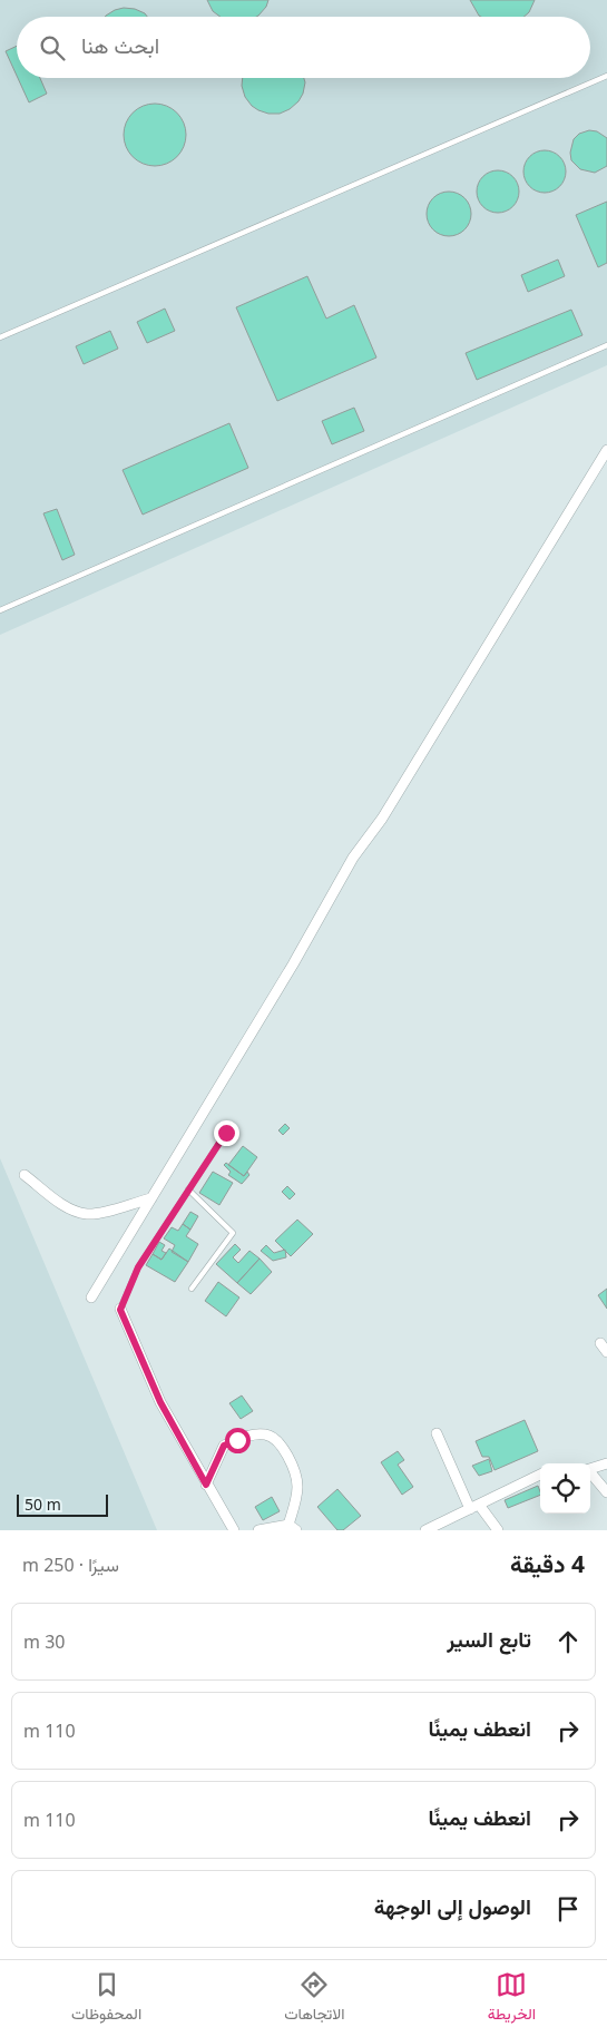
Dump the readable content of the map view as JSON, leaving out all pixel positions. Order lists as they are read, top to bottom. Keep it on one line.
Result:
{"scale_bar":"50 m","page":{"search":"ابحث هنا","scale":"50 m","heading":["4 دقيقة","سيرًا · 250 m"],"list":[["تابع السير","30 m"],["انعطف يمينًا","110 m"],["انعطف يمينًا","110 m"],"الوصول إلى الوجهة"],"nav":["الخريطة","الاتجاهات","المحفوظات"]}}
